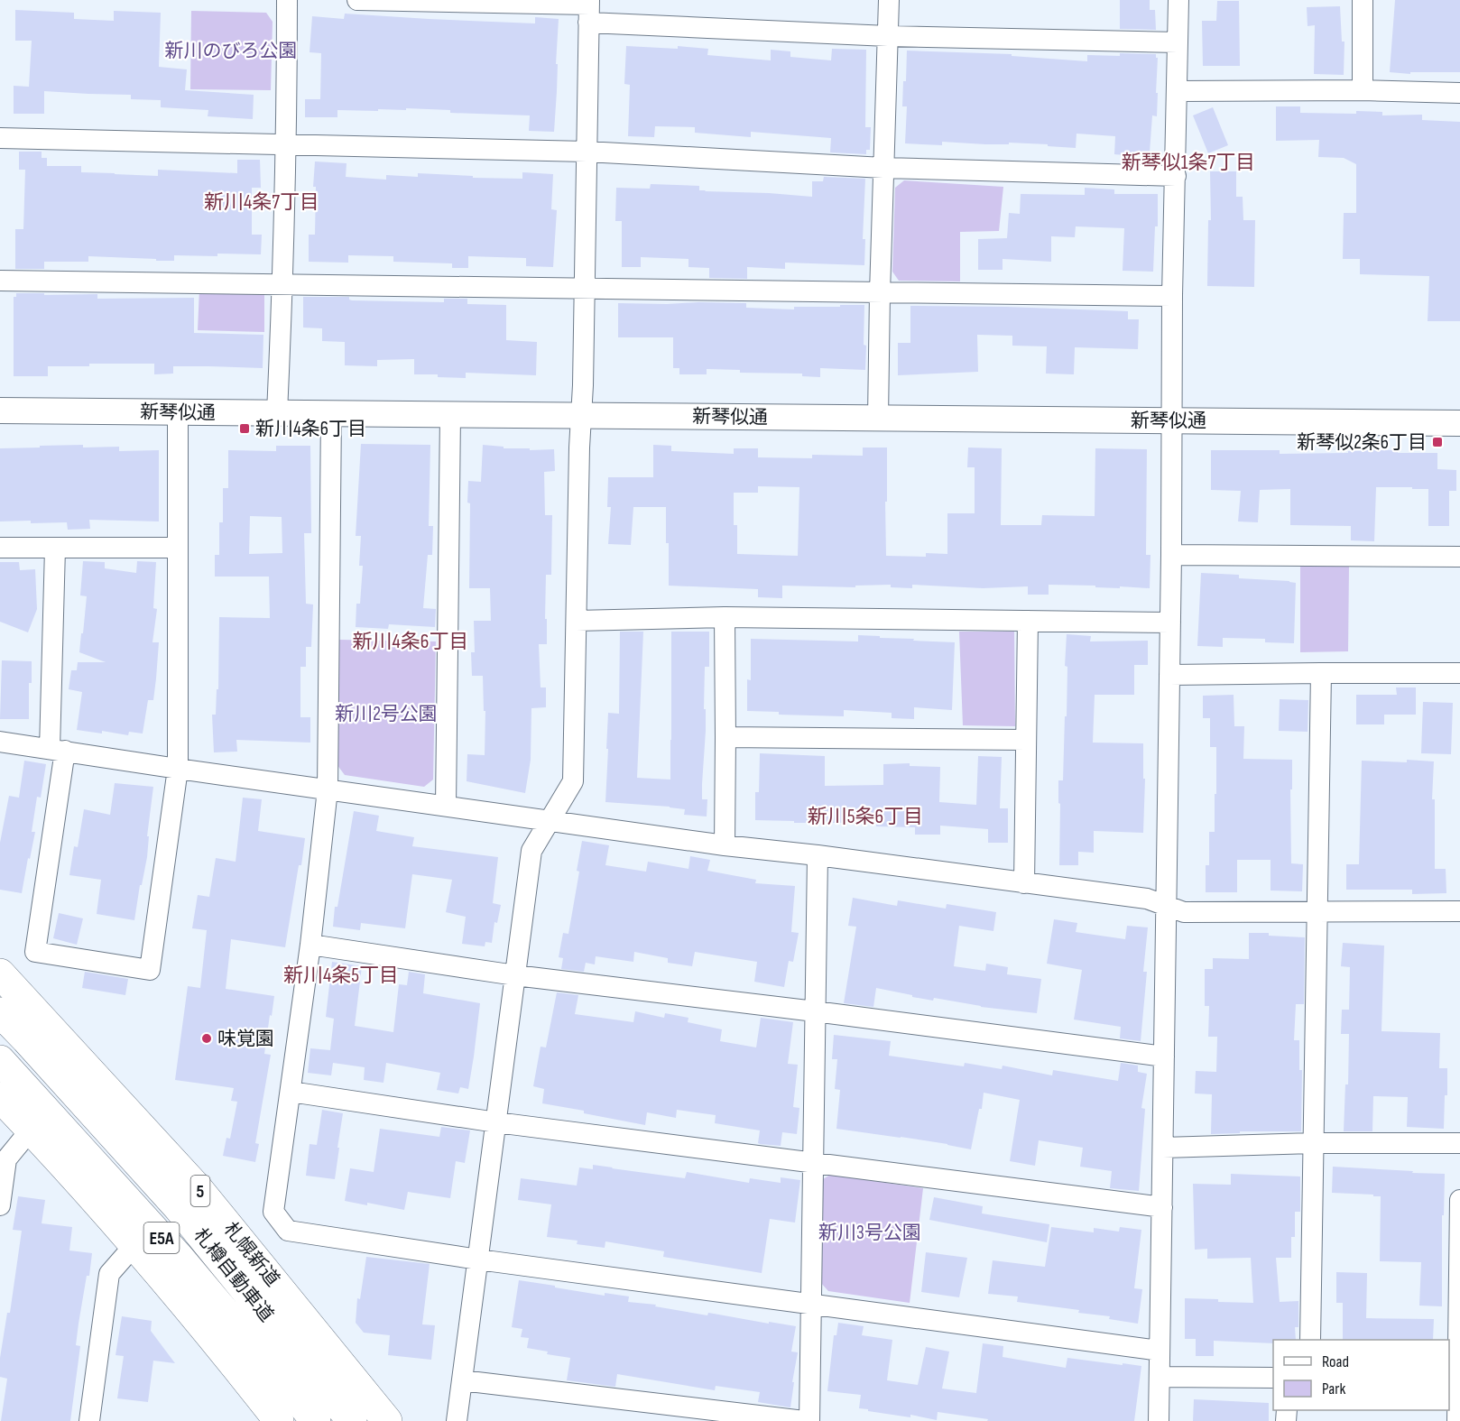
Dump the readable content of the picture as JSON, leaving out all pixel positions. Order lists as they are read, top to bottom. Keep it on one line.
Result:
{"streets":{"highway":["5","E5A","札幌新道","札樽自動車道"],"street":["新琴似通"]},"districts":["新琴似1条7丁目","新川4条7丁目","新川4条6丁目","新川5条6丁目","新川4条5丁目"],"parks":["新川のびろ公園","新川2号公園","新川3号公園"],"places":{"transit":["新川4条6丁目","新琴似2条6丁目"],"other":["味覚園"]},"legend":["Road","Park"]}
